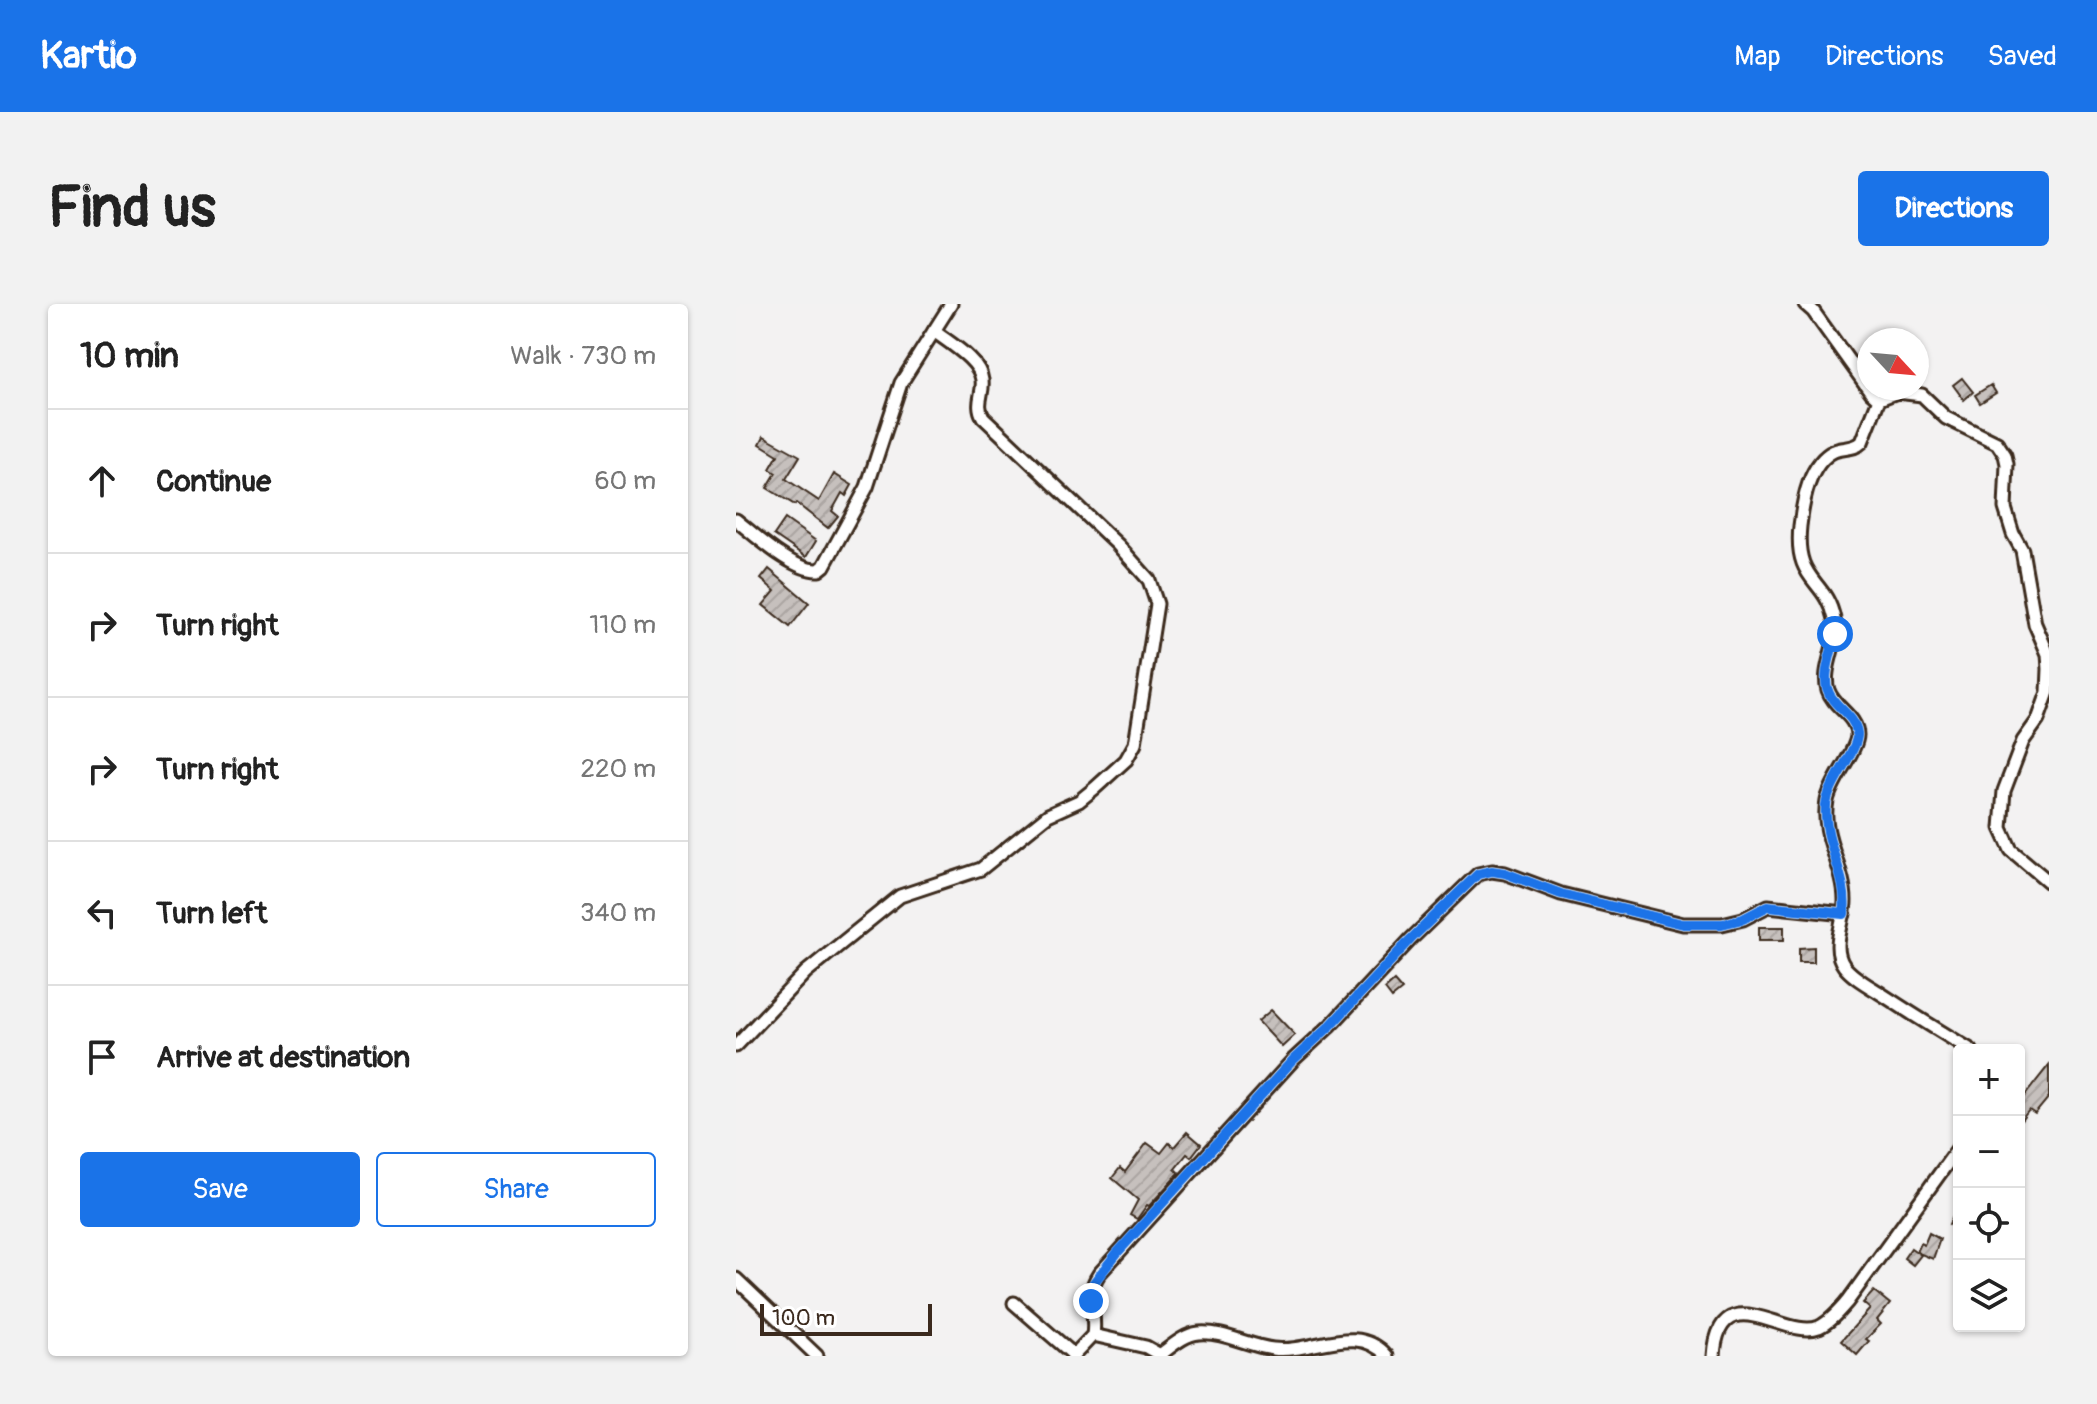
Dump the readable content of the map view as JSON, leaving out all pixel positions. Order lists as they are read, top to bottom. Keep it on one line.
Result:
{"scale_bar":"100 m","north":"bottom right","page":{"header":"Kartio","nav":["Map","Directions","Saved"],"buttons":["Directions",["Save","Share"]],"title":"Find us","heading":["10 min","Walk · 730 m"],"list":[["Continue","60 m"],["Turn right","110 m"],["Turn right","220 m"],["Turn left","340 m"],"Arrive at destination"],"map_buttons":["+","−"],"scale":"100 m"}}
